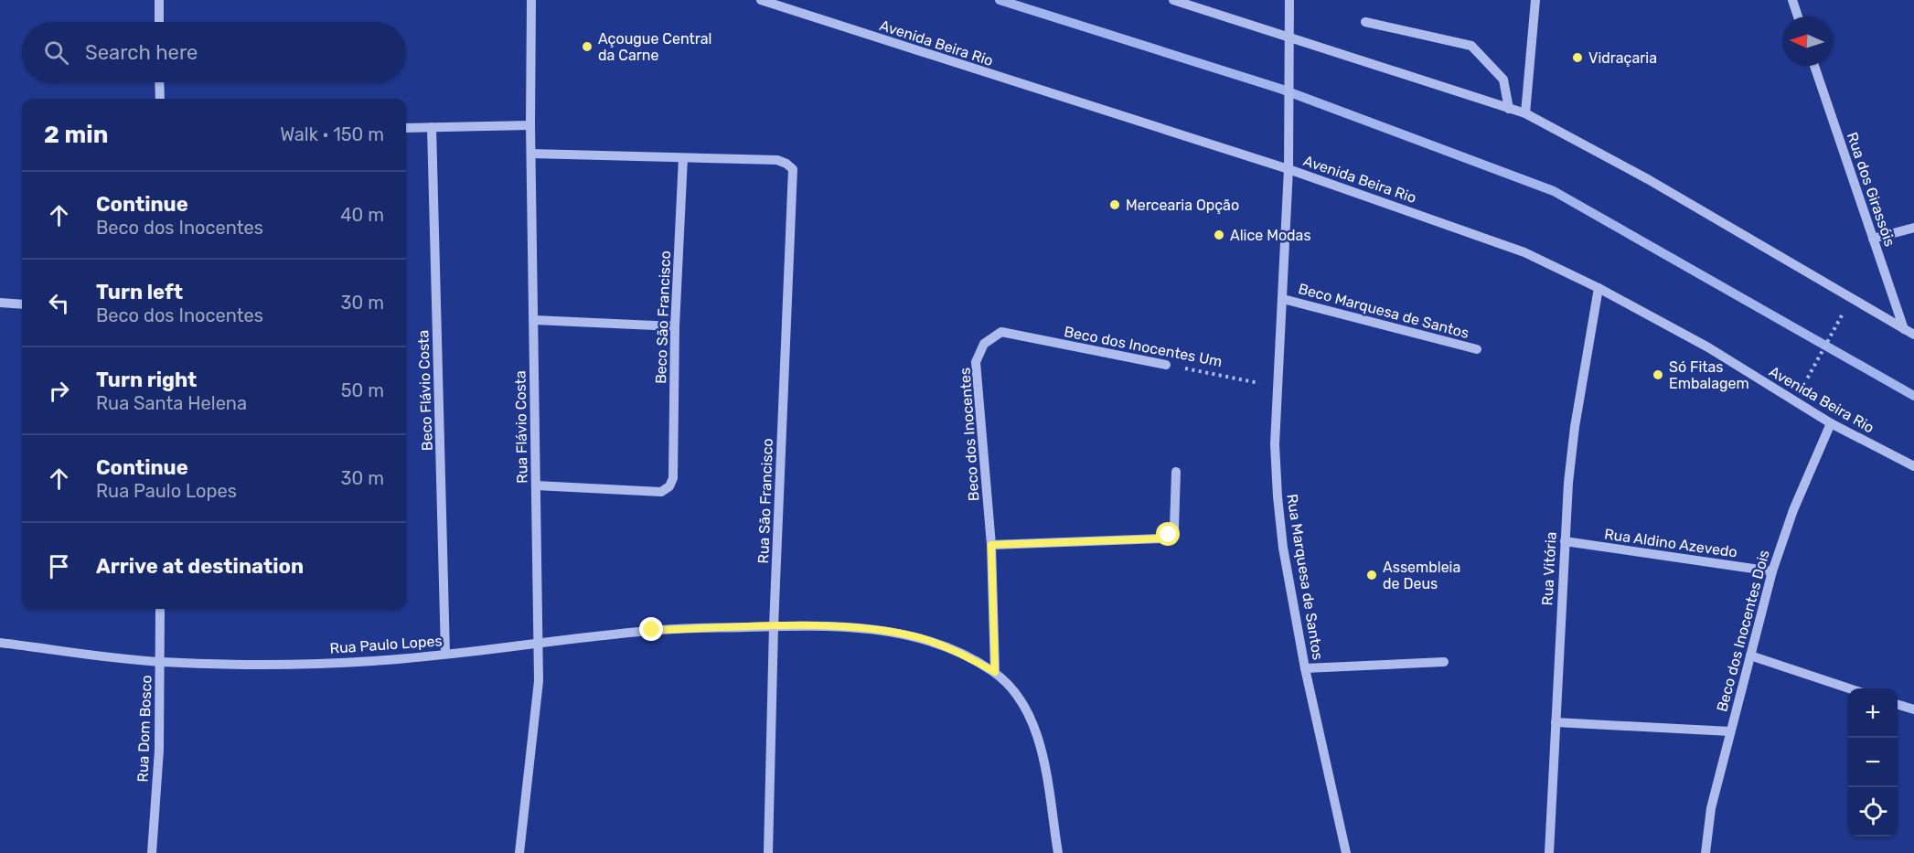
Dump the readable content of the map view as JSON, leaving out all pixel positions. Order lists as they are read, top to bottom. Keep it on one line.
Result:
{"streets":{"street":["Avenida Beira Rio","Rua dos Girassóis","Beco Marquesa de Santos","Beco São Francisco","Beco dos Inocentes Um","Beco Flávio Costa","Rua Flávio Costa","Beco dos Inocentes","Rua São Francisco","Rua Aldino Azevedo","Rua Vitória","Rua Marquesa de Santos","Beco dos Inocentes Dois","Rua Paulo Lopes","Rua Dom Bosco"]},"crossings":[["Avenida Beira Rio","Rua Vitória"],["Avenida Beira Rio","Rua Marquesa de Santos"],["Avenida Beira Rio","Beco dos Inocentes Dois"],["Beco Marquesa de Santos","Rua Marquesa de Santos"],["Beco São Francisco","Rua Flávio Costa"],["Beco São Francisco","Rua São Francisco"],["Beco dos Inocentes Um","Beco dos Inocentes"],["Beco dos Inocentes Um","Rua Marquesa de Santos"],["Beco Flávio Costa","Rua Paulo Lopes"],["Rua Flávio Costa","Rua Paulo Lopes"],["Beco dos Inocentes","Rua Paulo Lopes"],["Rua São Francisco","Rua Paulo Lopes"],["Rua Aldino Azevedo","Rua Vitória"],["Rua Aldino Azevedo","Beco dos Inocentes Dois"],["Rua Paulo Lopes","Rua Dom Bosco"]],"places":["Açougue Central da Carne","Vidraçaria","Mercearia Opção","Alice Modas","Só Fitas Embalagem","Assembleia de Deus"],"north":"left","page":{"search":"Search here","heading":["2 min","Walk · 150 m"],"list":[["Continue","Beco dos Inocentes","40 m"],["Turn left","Beco dos Inocentes","30 m"],["Turn right","Rua Santa Helena","50 m"],["Continue","Rua Paulo Lopes","30 m"],"Arrive at destination"],"map_buttons":["+","−"]}}
